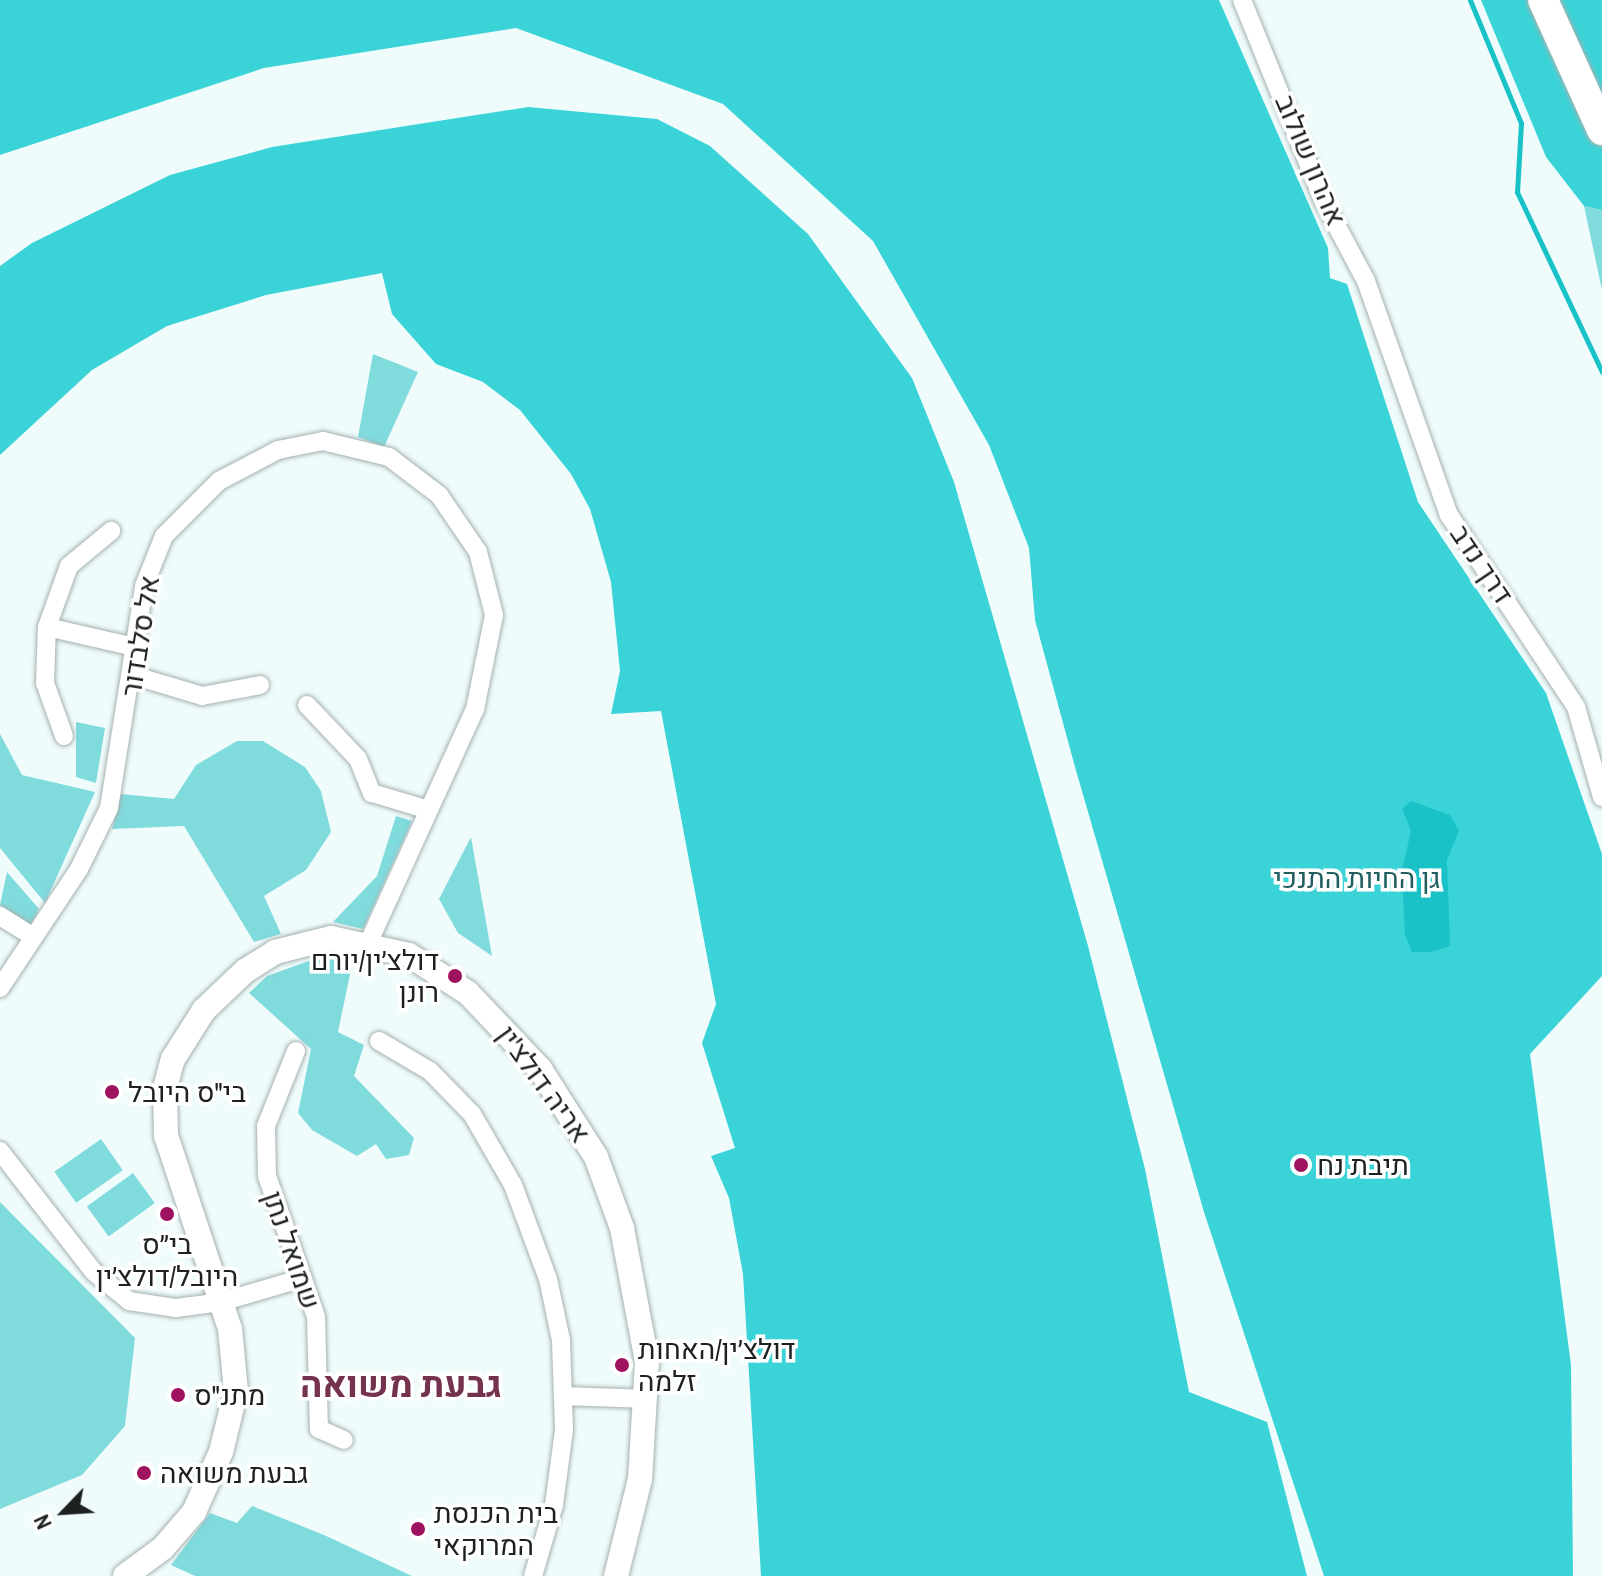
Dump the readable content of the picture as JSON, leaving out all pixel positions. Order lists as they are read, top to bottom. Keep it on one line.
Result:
{"streets":{"street":["אהרון שולוב","דרך נדב","אל סלבדור","אריה דולצ'ין","שמואל נתן"]},"crossings":[["אהרון שולוב","דרך נדב"],["אל סלבדור","אריה דולצ'ין"]],"districts":["גבעת משואה"],"parks":["גן החיות התנכי"],"places":["דולצ׳ין/יורם רונן","בי\"ס היובל","תיבת נח","בי״ס היובל/דולצ׳ין","דולצ׳ין/האחות זלמה","מתנ\"ס","גבעת משואה","בית הכנסת המרוקאי"],"north":"bottom left"}
